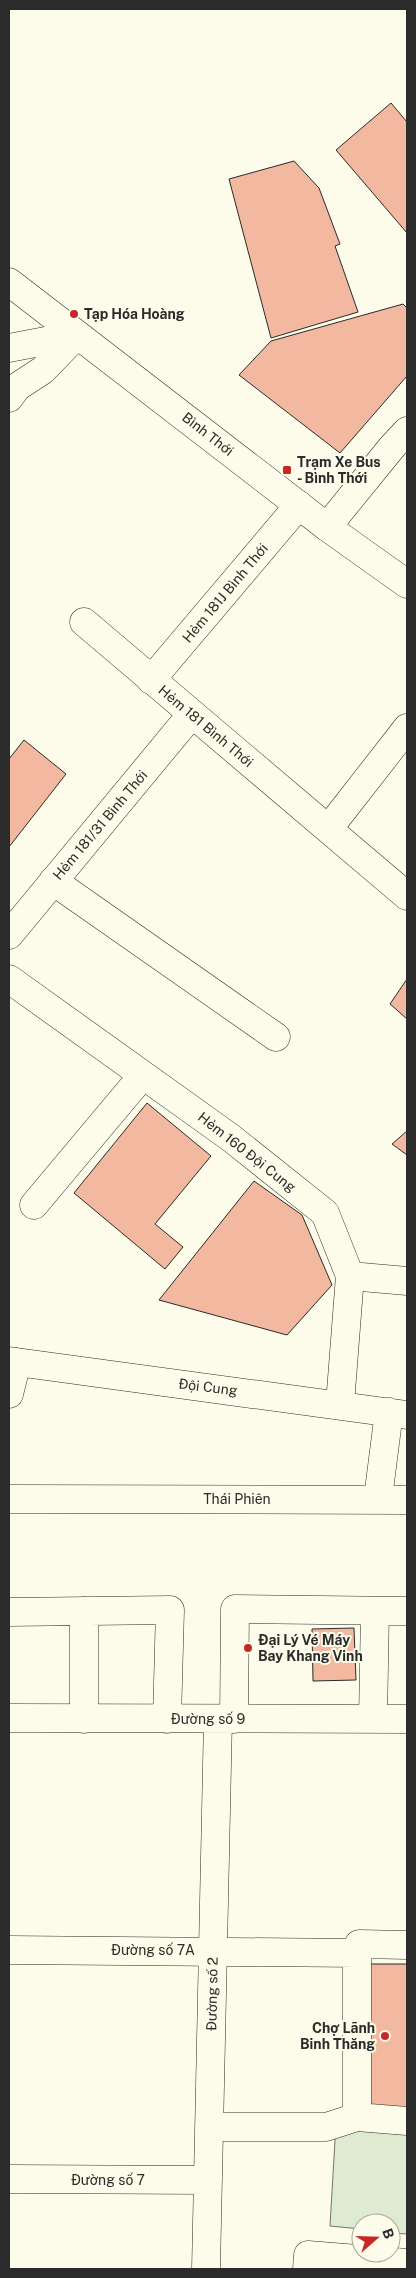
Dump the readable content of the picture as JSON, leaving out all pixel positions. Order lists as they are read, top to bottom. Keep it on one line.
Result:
{"streets":{"street":["Bình Thới","Hẻm 181J Bình Thới","Hẻm 181 Bình Thới","Hẻm 181/31 Bình Thới","Hẻm 160 Đội Cung","Đội Cung","Thái Phiên","Đường số 9","Đường số 7A","Đường số 2","Đường số 7"]},"crossings":[["Bình Thới","Hẻm 181J Bình Thới"],["Hẻm 181J Bình Thới","Hẻm 181 Bình Thới"],["Hẻm 181 Bình Thới","Hẻm 181/31 Bình Thới"],["Hẻm 160 Đội Cung","Đội Cung"],["Đường số 9","Đường số 2"],["Đường số 7A","Đường số 2"],["Đường số 2","Đường số 7"]],"places":{"other":["Tạp Hóa Hoàng","Đại Lý Vé Máy Bay Khang Vinh","Chợ Lãnh Binh Thăng"],"transit":["Trạm Xe Bus - Bình Thới"]},"north":"right"}
